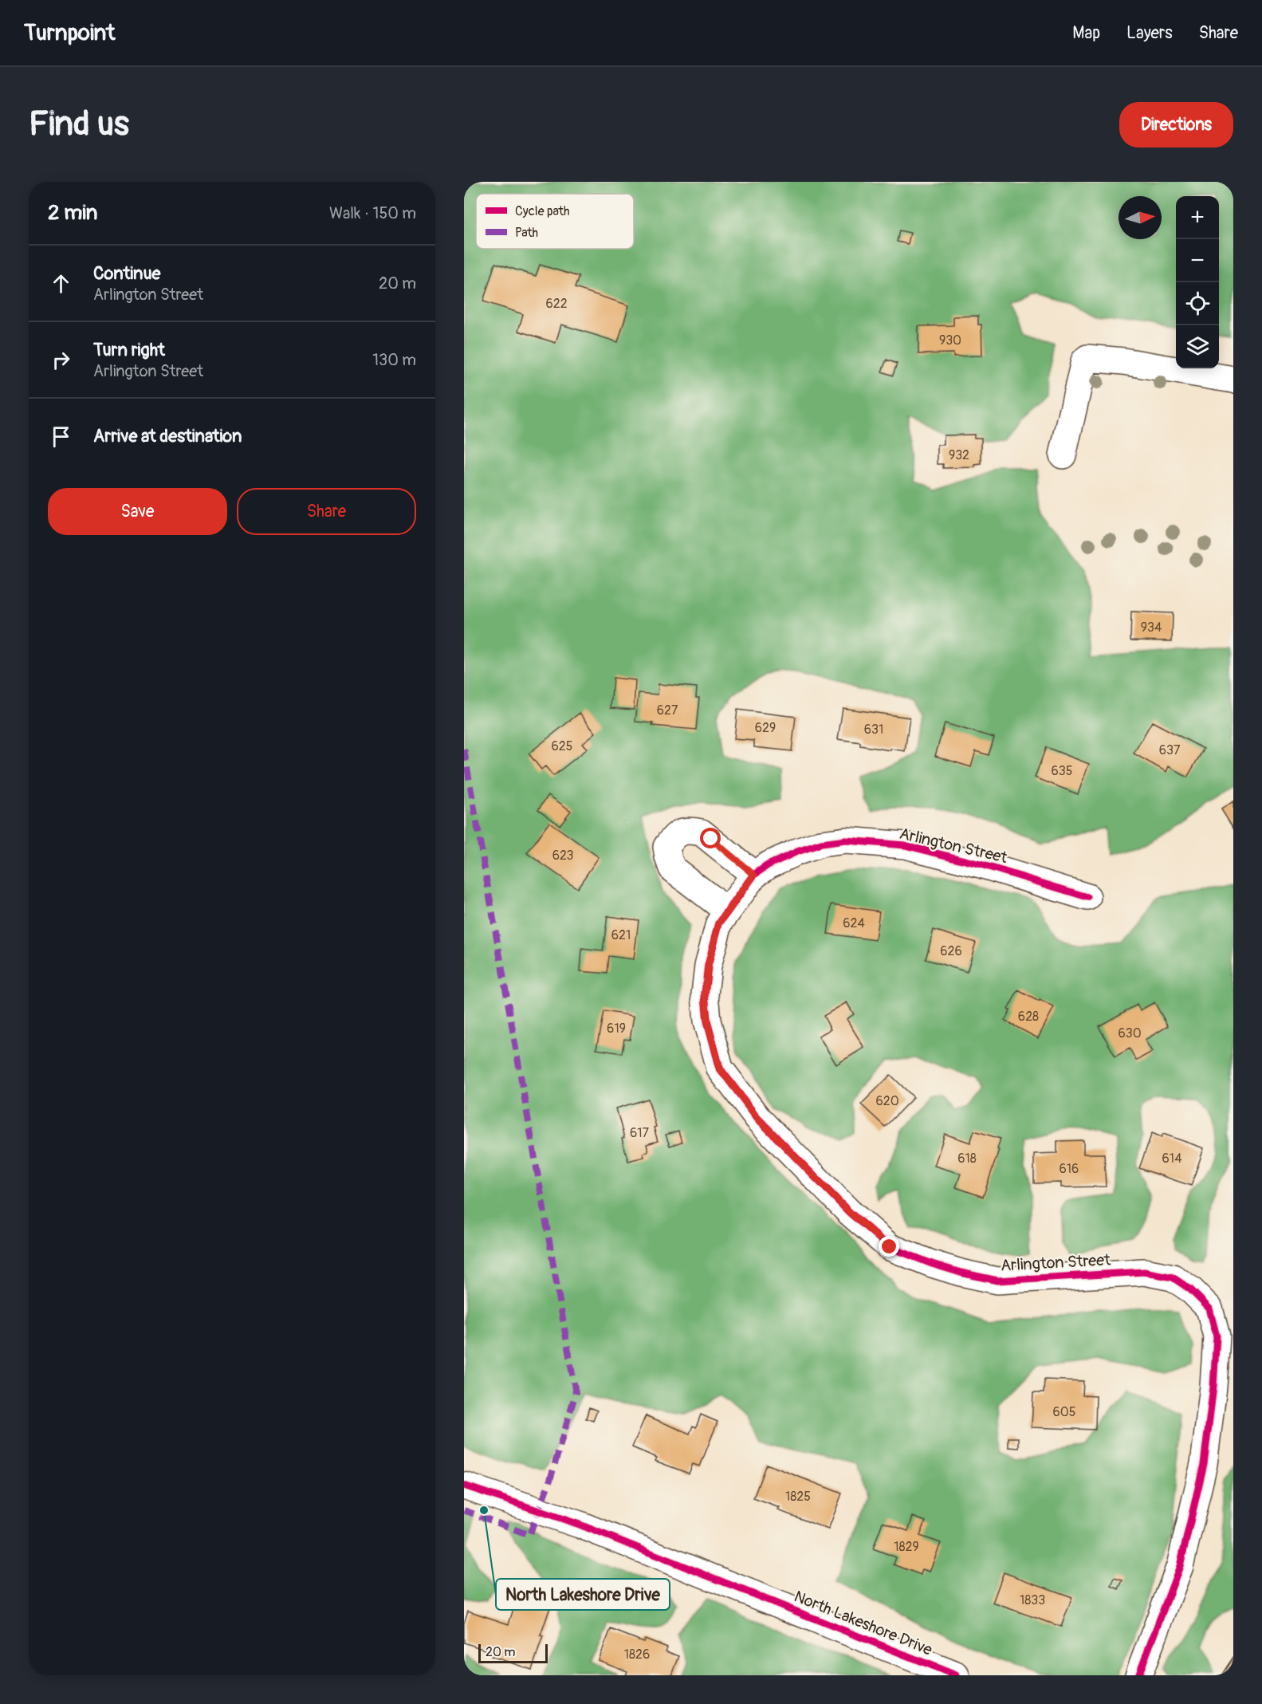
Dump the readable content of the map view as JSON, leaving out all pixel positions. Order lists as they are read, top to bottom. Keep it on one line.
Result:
{"streets":{"street":["Arlington Street","North Lakeshore Drive"]},"places":["North Lakeshore Drive"],"house_numbers":["622","930","932","934","627","629","631","625","637","635","623","624","621","626","628","619","630","620","617","618","614","616","605","1825","1829","1833","1826"],"legend":["Cycle path","Path"],"scale_bar":"20 m","north":"right","page":{"header":"Turnpoint","nav":["Map","Layers","Share"],"buttons":["Directions",["Save","Share"]],"title":"Find us","heading":["2 min","Walk · 150 m"],"map_buttons":["+","−"],"list":[["Continue","Arlington Street","20 m"],["Turn right","Arlington Street","130 m"],"Arrive at destination"],"scale":"20 m"}}
